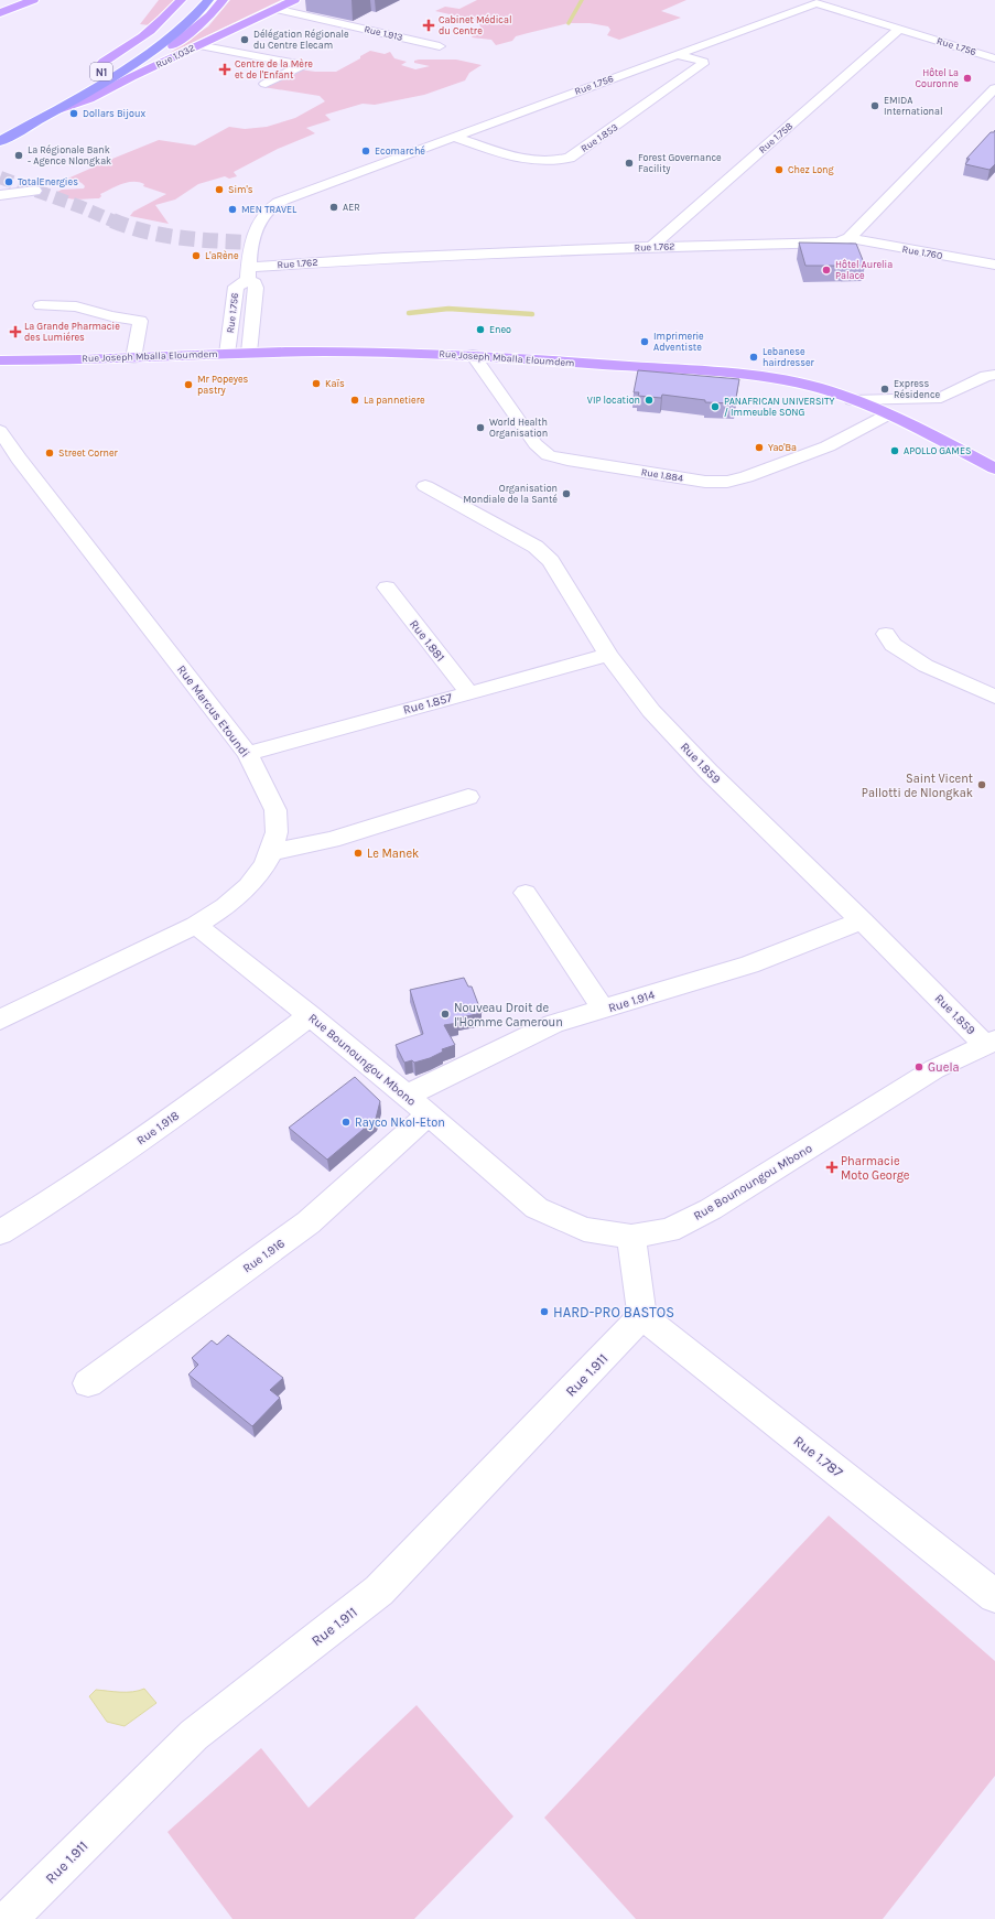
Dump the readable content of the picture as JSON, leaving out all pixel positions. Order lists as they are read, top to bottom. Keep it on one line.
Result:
{"streets":{"highway":["N1"],"main road":["Rue 1.032","Rue Joseph Mballa Eloumdem"],"street":["Rue 1.913","Rue 1.756","Rue 1.853","Rue 1.758","Rue 1.762","Rue 1.760","Rue 1.884","Rue 1.881","Rue 1.857","Rue Marcus Etoundi","Rue 1.859","Rue 1.914","Rue Bounoungou Mbono","Rue 1.918","Rue 1.916","Rue 1.911","Rue 1.787"]},"crossings":[["Rue 1.913","Rue 1.032"],["Rue 1.756","Rue 1.853"],["Rue 1.756","Rue 1.758"],["Rue 1.756","Rue 1.762"],["Rue 1.756","Rue Joseph Mballa Eloumdem"],["Rue 1.032","N1"],["Rue 1.758","Rue 1.762"],["Rue 1.762","Rue 1.760"],["Rue Joseph Mballa Eloumdem","Rue 1.884"],["Rue 1.881","Rue 1.857"],["Rue 1.857","Rue Marcus Etoundi"],["Rue 1.857","Rue 1.859"],["Rue Marcus Etoundi","Rue Bounoungou Mbono"],["Rue 1.859","Rue 1.914"],["Rue 1.859","Rue Bounoungou Mbono"],["Rue 1.914","Rue Bounoungou Mbono"],["Rue Bounoungou Mbono","Rue 1.918"],["Rue Bounoungou Mbono","Rue 1.916"],["Rue 1.911","Rue 1.787"]],"places":{"health":["Cabinet Médical du Centre","Centre de la Mère et de l'Enfant","La Grande Pharmacie des Lumiéres","Pharmacie Moto George"],"other":["Délégation Régionale du Centre Elecam","Hôtel La Couronne","EMIDA International","Dollars Bijoux","Ecomarché","La Régionale Bank - Agence Nlongkak","Forest Governance Facility","Chez Long","TotalEnergies","Sim's","AER","MEN TRAVEL","L'aRène","Hôtel Aurelia Palace","Eneo","Imprimerie Adventiste","Lebanese hairdresser","Kaïs","Mr Popeyes pastry","Express Résidence","La pannetiere","VIP location","PANAFRICAN UNIVERSITY / Immeuble SONG","World Health Organisation","Yao'Ba","APOLLO GAMES","Street Corner","Organisation Mondiale de la Santé","Saint Vicent Pallotti de Nlongkak","Le Manek","Nouveau Droit de l'Homme Cameroun","Guela","Rayco Nkol-Eton","HARD-PRO BASTOS"]}}
